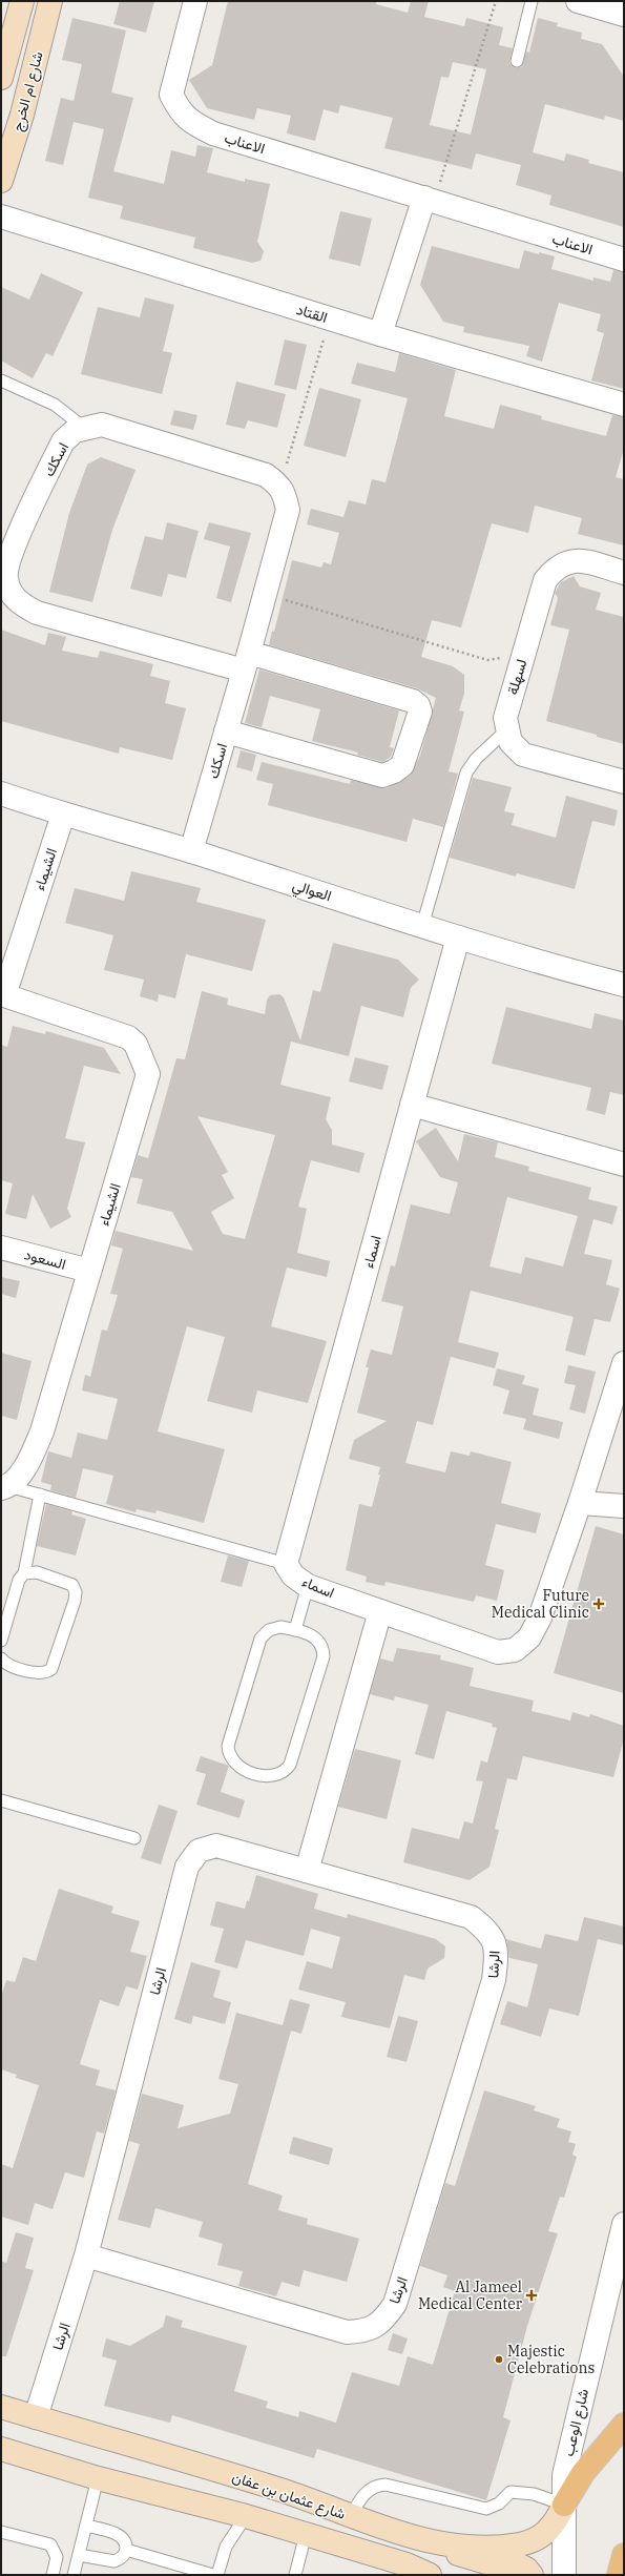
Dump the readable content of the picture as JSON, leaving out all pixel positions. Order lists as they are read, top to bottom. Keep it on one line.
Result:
{"streets":{"street":["شارع ام الخرج","الاعناب","القتاد","اسكك","لسهلة","الشيماء","العوالي","اسماء","السعود","الرشا","شارع الوعب","شارع عثمان بن عفان"]},"crossings":[["اسكك","العوالي"],["الشيماء","العوالي"],["الشيماء","السعود"],["العوالي","اسماء"],["الرشا","شارع عثمان بن عفان"],["شارع الوعب","شارع عثمان بن عفان"]],"places":{"health":["Future Medical Clinic","Al Jameel Medical Center"],"other":["Majestic Celebrations"]}}
